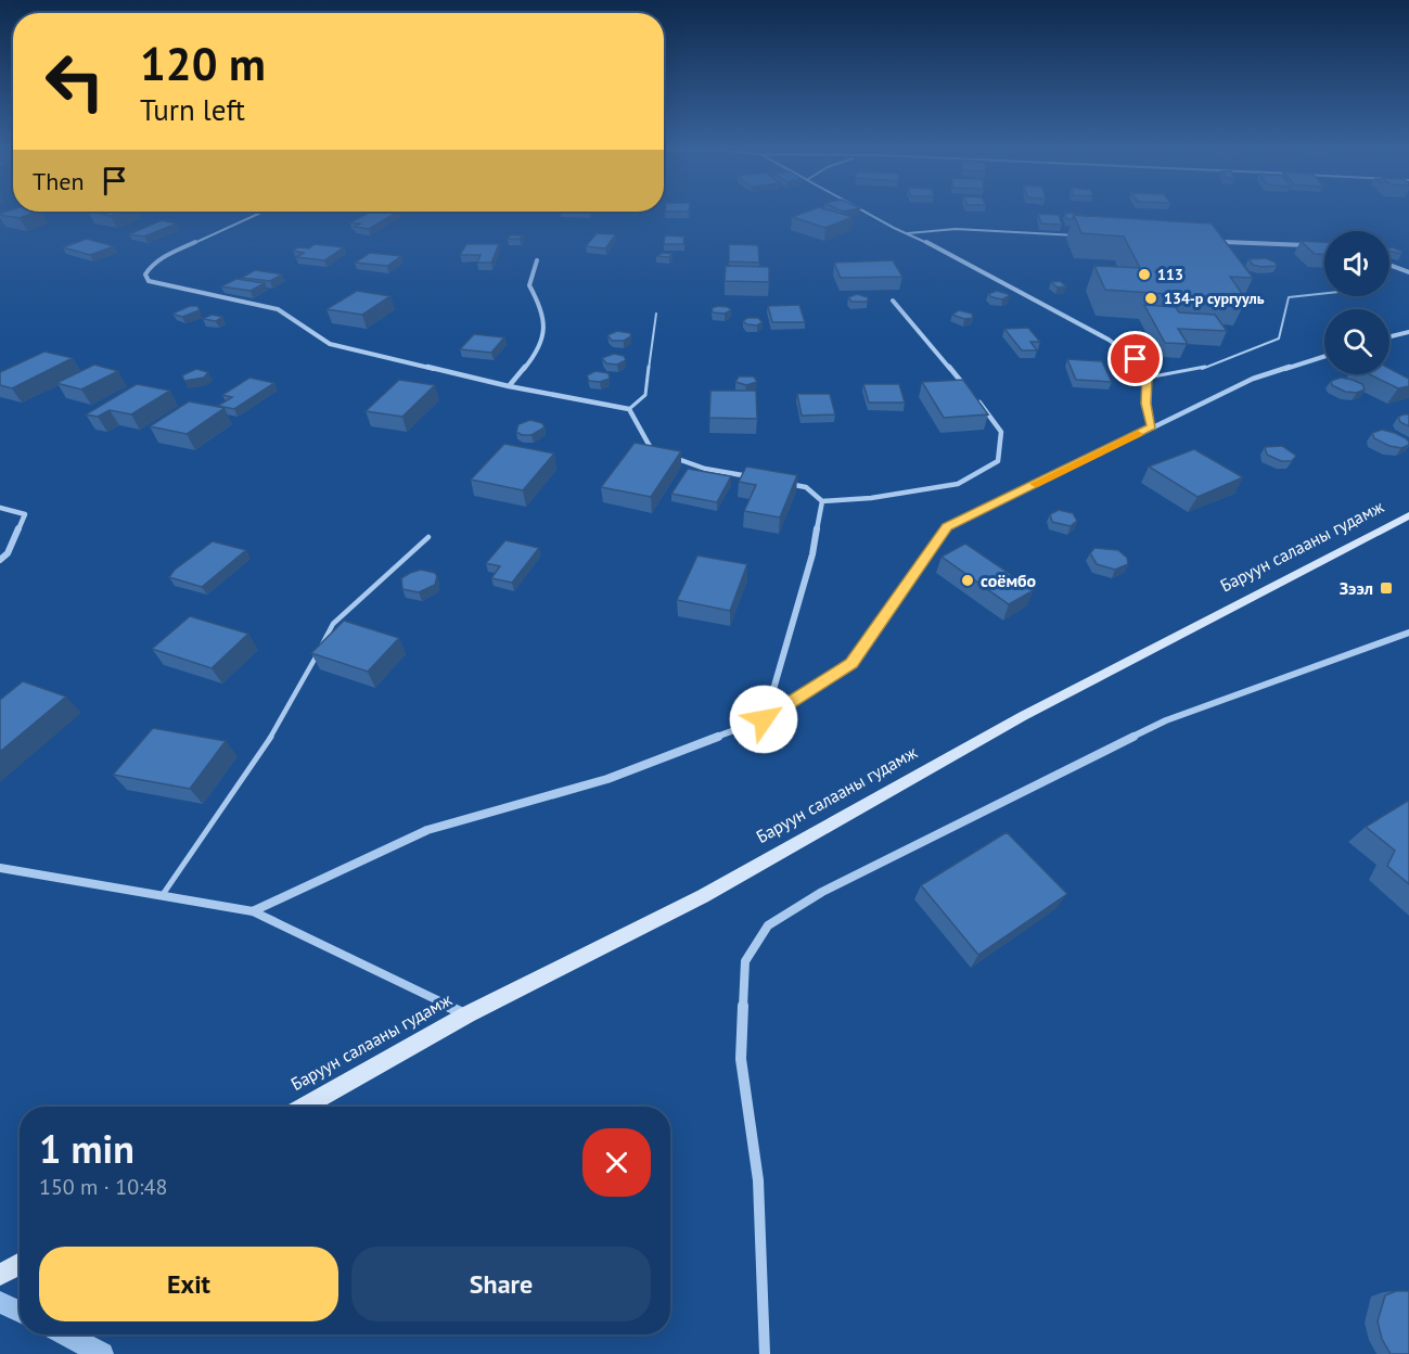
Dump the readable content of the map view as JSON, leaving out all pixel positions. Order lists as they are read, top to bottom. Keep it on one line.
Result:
{"streets":{"main road":["Баруун салааны гудамж"]},"places":{"other":["113","134-р сургууль","соёмбо"],"transit":["Зээл"]},"page":{"turn":["120 m","Turn left"],"then":"Then","heading":["1 min","150 m · 10:48"],"buttons":["Exit","Share"]}}
